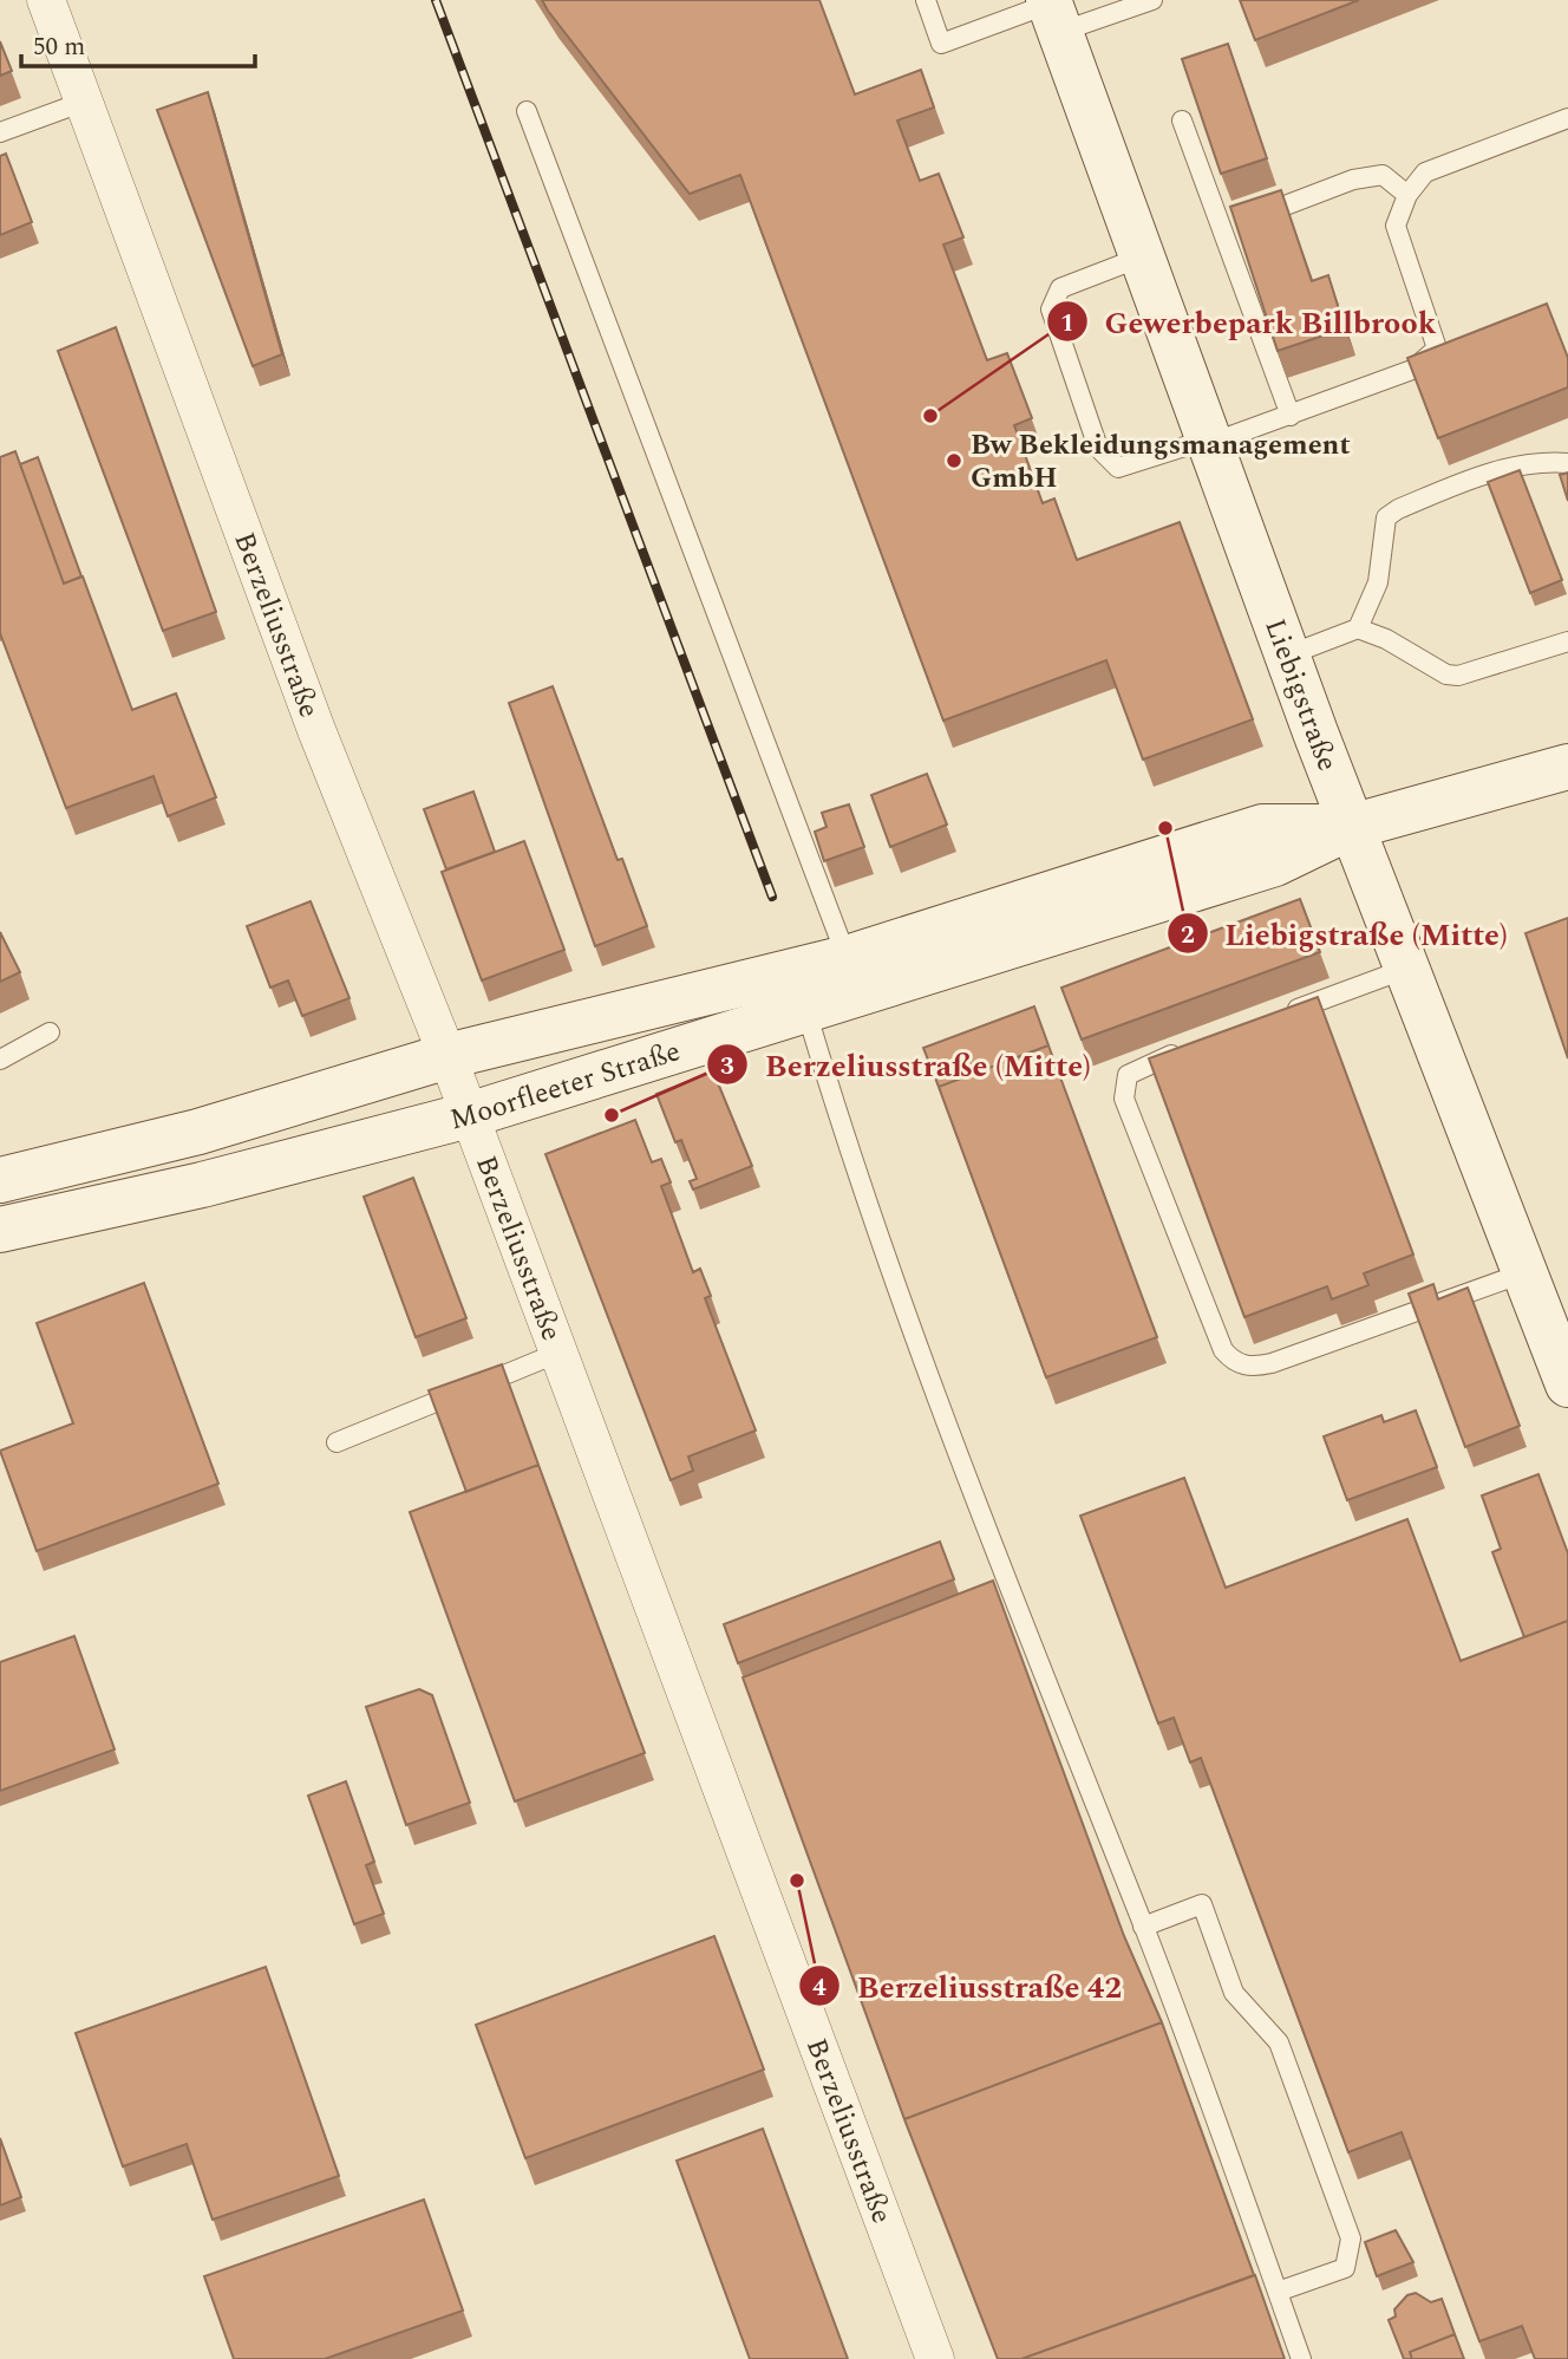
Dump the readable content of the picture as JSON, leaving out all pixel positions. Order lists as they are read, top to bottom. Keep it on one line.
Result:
{"streets":{"main road":["Liebigstraße","Moorfleeter Straße"],"street":["Berzeliusstraße"]},"crossings":[["Berzeliusstraße","Moorfleeter Straße"],["Liebigstraße","Moorfleeter Straße"]],"places":["Gewerbepark Billbrook","Bw Bekleidungsmanagement GmbH","Liebigstraße (Mitte)","Berzeliusstraße (Mitte)","Berzeliusstraße 42"],"scale_bar":"50 m"}
